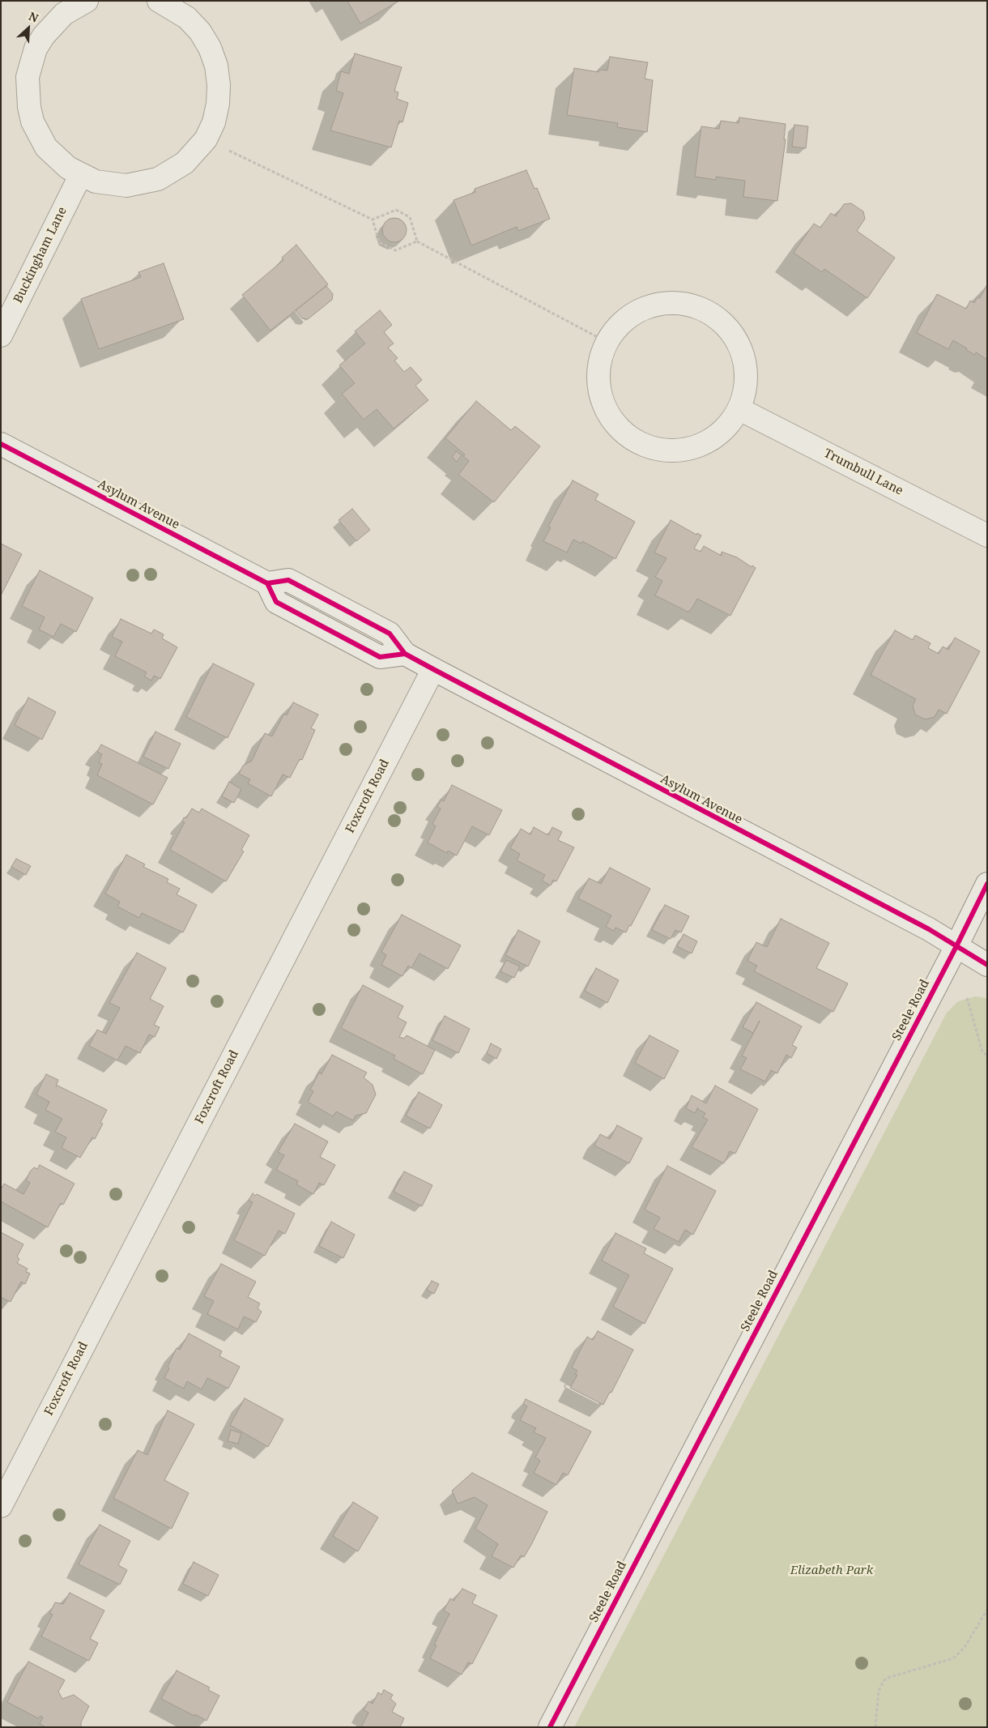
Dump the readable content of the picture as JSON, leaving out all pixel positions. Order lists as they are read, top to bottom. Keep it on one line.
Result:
{"streets":{"street":["Buckingham Lane","Trumbull Lane","Asylum Avenue","Foxcroft Road","Steele Road"]},"crossings":[["Asylum Avenue","Foxcroft Road"],["Asylum Avenue","Steele Road"]],"parks":["Elizabeth Park"],"north":"top right"}
